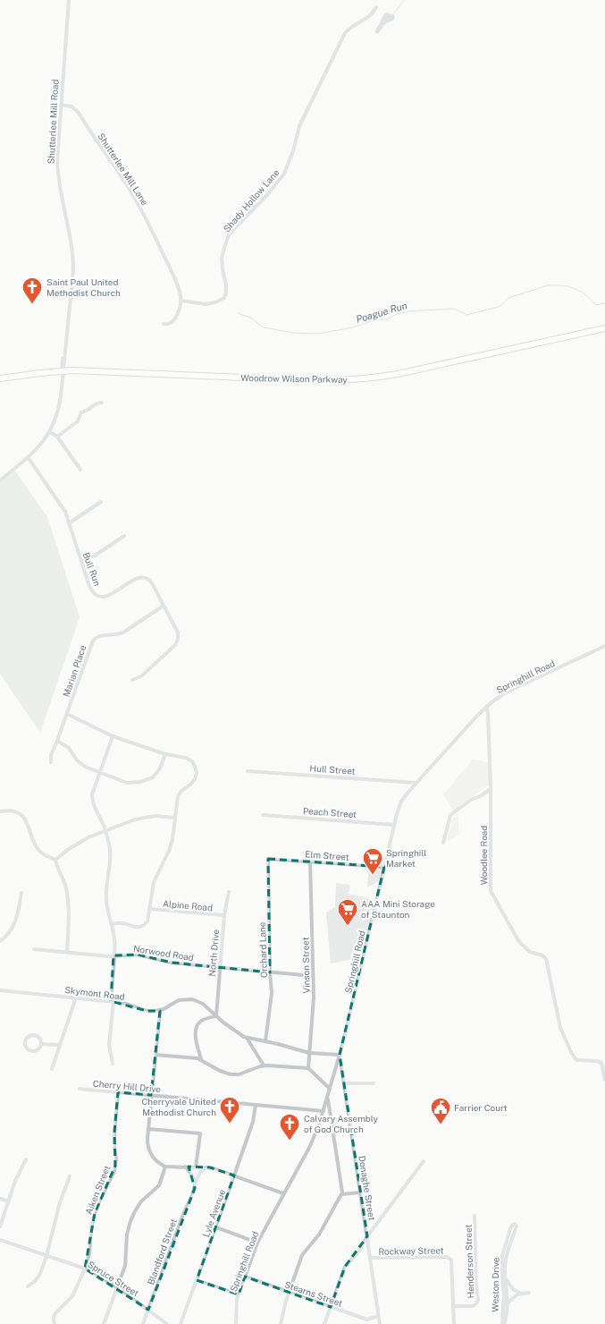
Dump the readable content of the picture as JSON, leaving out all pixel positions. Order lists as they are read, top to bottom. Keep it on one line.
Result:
{"streets":{"highway":["Woodrow Wilson Parkway"],"street":["Shutterlee Mill Road","Shutterlee Mill Lane","Shady Hollow Lane","Bull Run","Marian Place","Springhill Road","Hull Street","Peach Street","Elm Street","Woodlee Road","Alpine Road","Orchard Lane","Norwood Road","North Drive","Vinson Street","Skymont Road","Cherry Hill Drive","Donaghe Street","Aiken Street","Lyle Avenue","Rockway Street","Blandford Street","Henderson Street","Spruce Street","Weston Drive","Stearns Street"]},"crossings":[["Shutterlee Mill Road","Shutterlee Mill Lane"],["Shutterlee Mill Road","Woodrow Wilson Parkway"],["Shutterlee Mill Road","Bull Run"],["Shutterlee Mill Lane","Shady Hollow Lane"],["Bull Run","Marian Place"],["Springhill Road","Hull Street"],["Springhill Road","Peach Street"],["Springhill Road","Elm Street"],["Springhill Road","Woodlee Road"],["Springhill Road","Cherry Hill Drive"],["Springhill Road","Donaghe Street"],["Springhill Road","Stearns Street"],["Elm Street","Orchard Lane"],["Elm Street","Vinson Street"],["Alpine Road","North Drive"],["Orchard Lane","Norwood Road"],["Norwood Road","North Drive"],["Norwood Road","Vinson Street"],["Cherry Hill Drive","Aiken Street"],["Cherry Hill Drive","Lyle Avenue"],["Donaghe Street","Rockway Street"],["Donaghe Street","Stearns Street"],["Aiken Street","Spruce Street"],["Rockway Street","Henderson Street"],["Blandford Street","Spruce Street"]],"water":["Poague Run"],"places":{"church":["Saint Paul United Methodist Church","Cherryvale United Methodist Church","Calvary Assembly of God Church"],"supermarket":["Springhill Market","AAA Mini Storage of Staunton"],"public building":["Farrier Court"]}}
